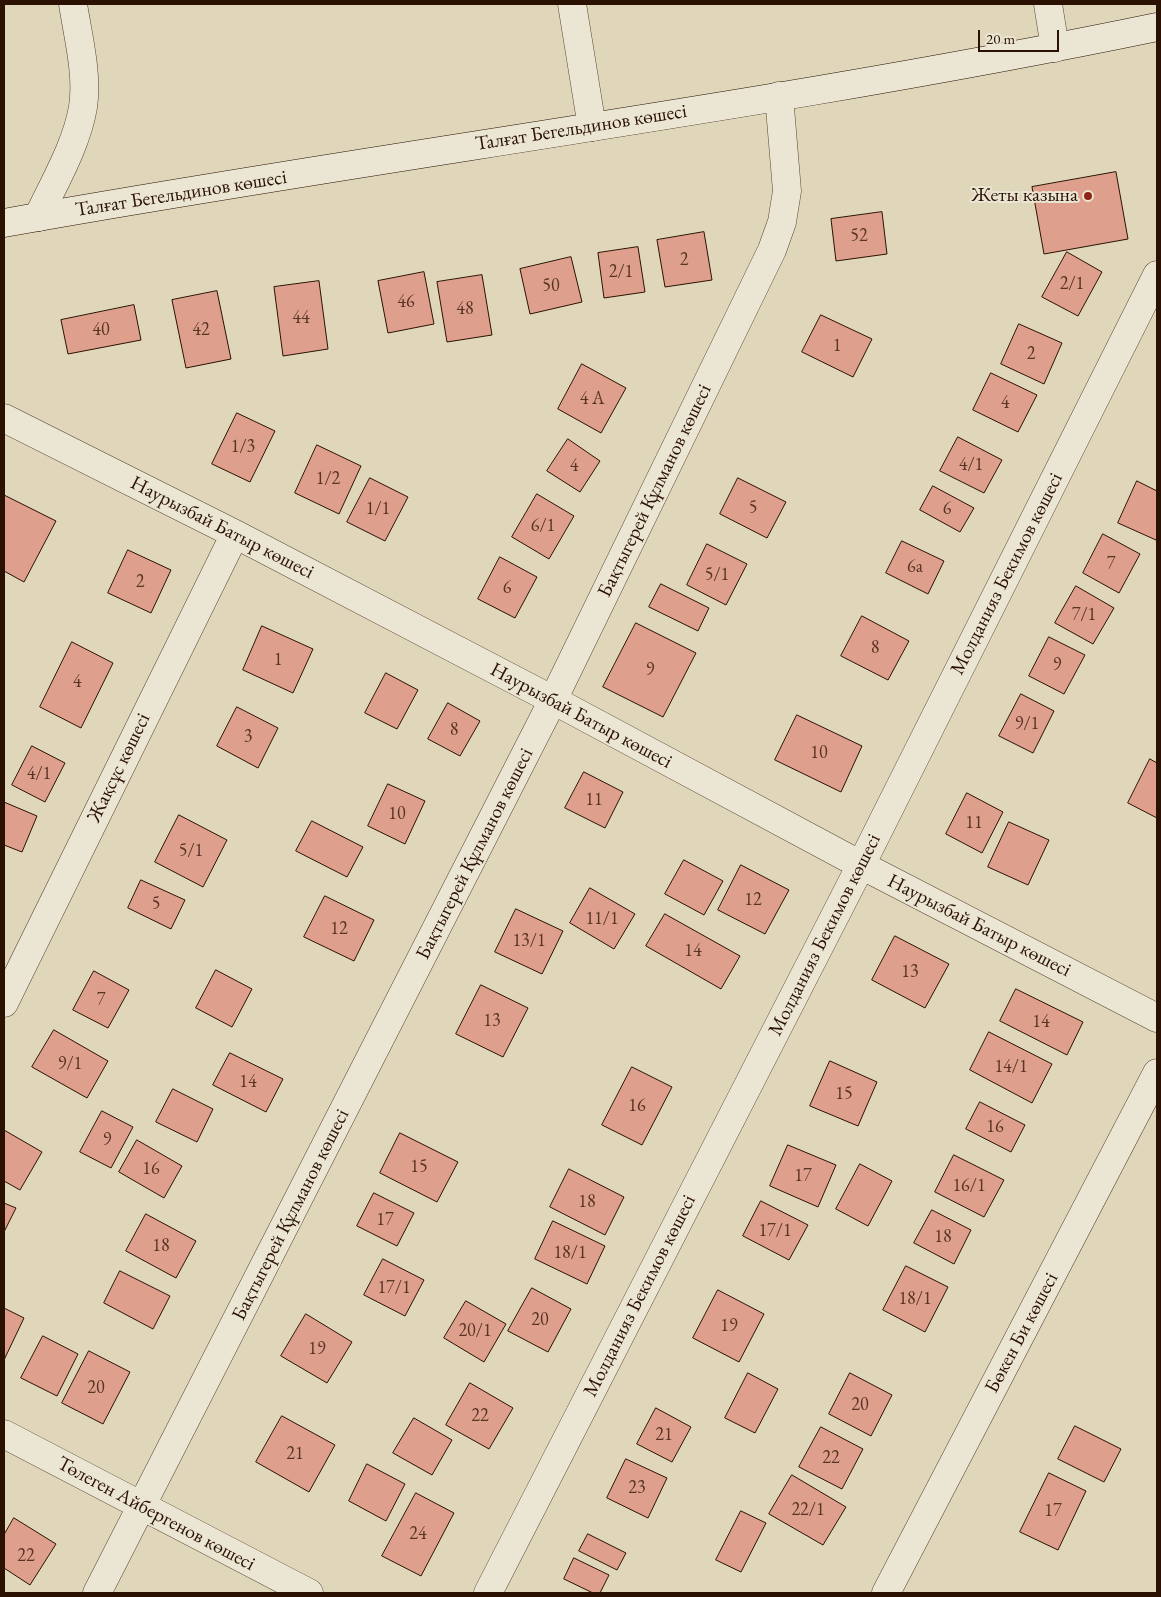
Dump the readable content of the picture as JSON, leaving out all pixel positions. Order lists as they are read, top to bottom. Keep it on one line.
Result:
{"streets":{"street":["Талғат Бегельдинов көшесі","Бақтыгерей Құлманов көшесі","Наурызбай Батыр көшесі","Молданияз Бекимов көшесі","Жақсұс көшесі","Бөкен Би көшесі","Төлеген Айбергенов көшесі"]},"crossings":[["Талғат Бегельдинов көшесі","Бақтыгерей Құлманов көшесі"],["Бақтыгерей Құлманов көшесі","Наурызбай Батыр көшесі"],["Бақтыгерей Құлманов көшесі","Төлеген Айбергенов көшесі"],["Наурызбай Батыр көшесі","Молданияз Бекимов көшесі"],["Наурызбай Батыр көшесі","Жақсұс көшесі"]],"places":["Жеты казына"],"house_numbers":["52","2","2/1","2/1","50","46","48","44","40","42","1","2","4 А","4","1/3","4/1","4","1/2","5","1/1","6","6/1","7","6а","5/1","2","6","7/1","8","1","9","9","4","9/1","8","3","10","4/1","11","10","11","5/1","12","5","11/1","12","13/1","14","13","7","13","14","9/1","14/1","14","15","16","16","9","15","16","17","16/1","18","17","17/1","18","18","18/1","17/1","18/1","20","19","20/1","19","20","20","22","21","21","22","23","22/1","17","24","22"],"scale_bar":"20 m"}
